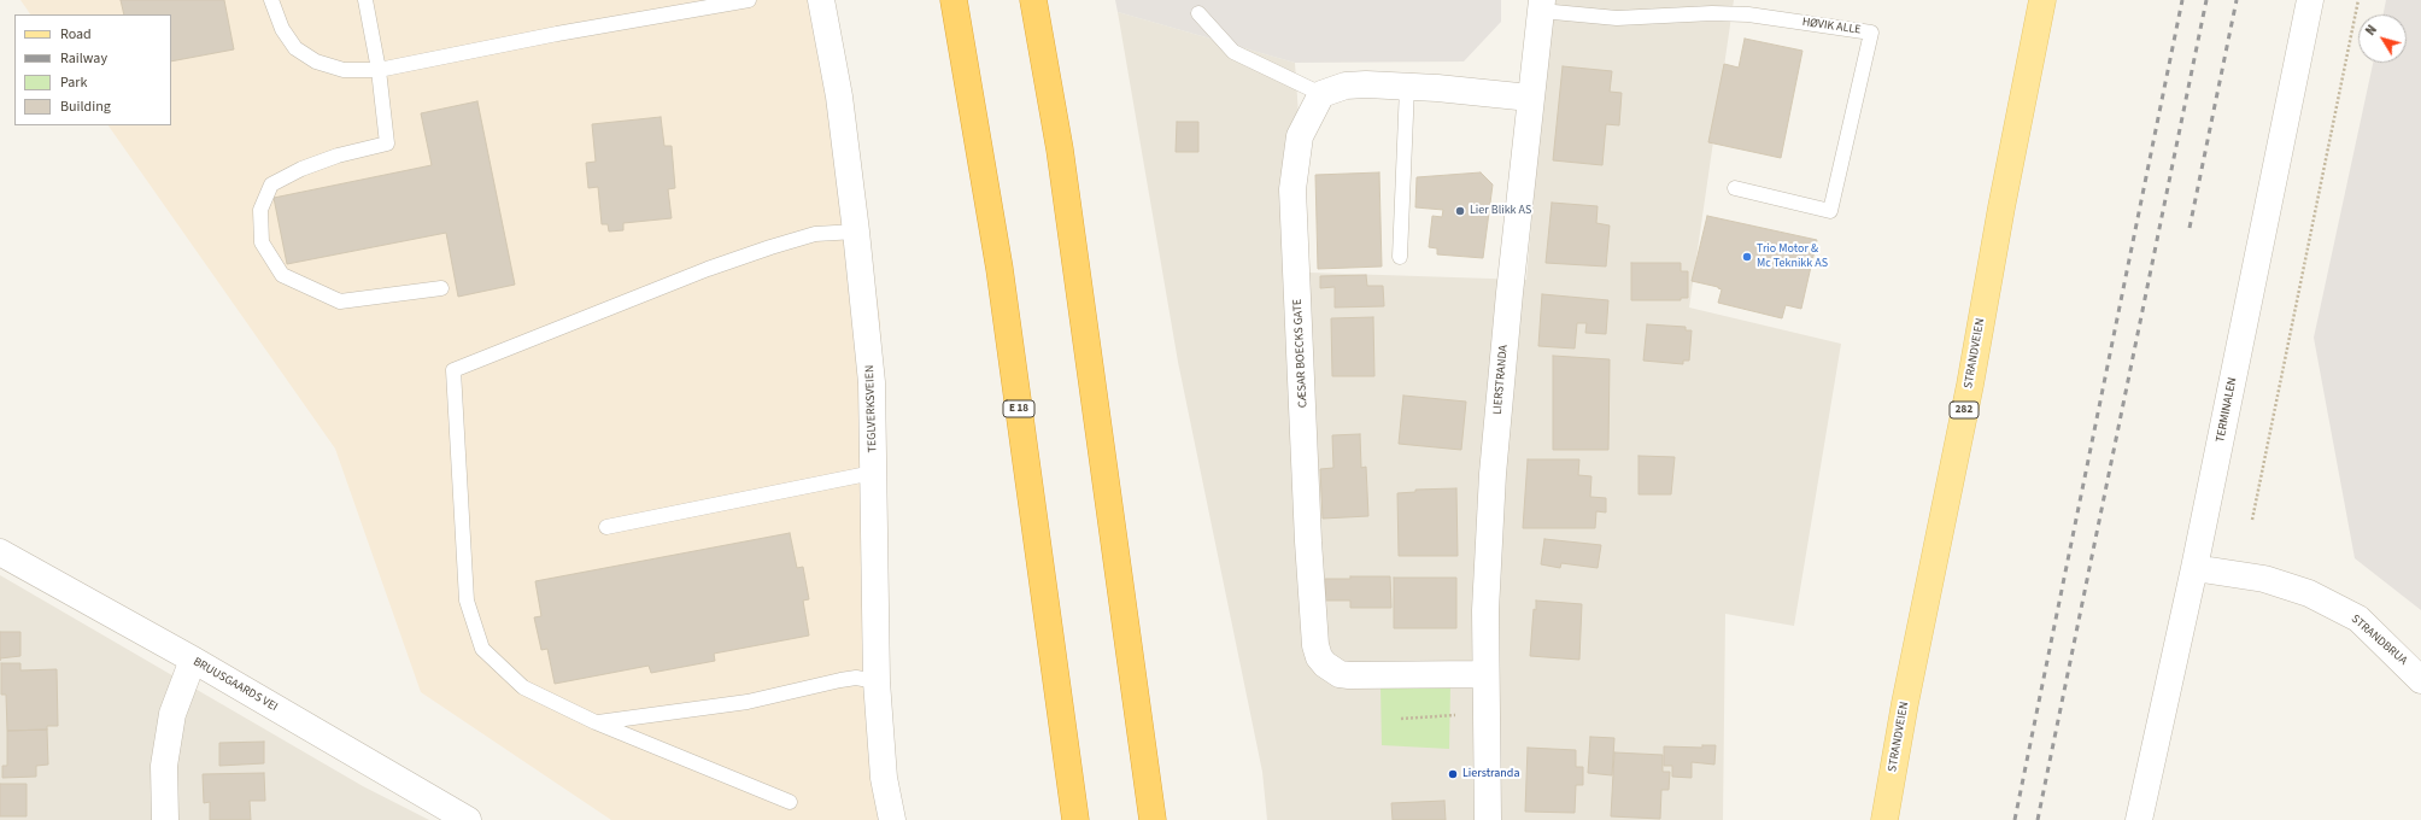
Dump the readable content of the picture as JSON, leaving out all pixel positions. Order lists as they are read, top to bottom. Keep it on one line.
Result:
{"streets":{"highway":["E 18"],"main road":["STRANDVEIEN","282"],"street":["CÆSAR BOECKS GATE","LIERSTRANDA","TEGLVERKSVEIEN","TERMINALEN","STRANDBRUA","BRUUSGAARDS VEI"],"lane":["HØVIK ALLE"]},"crossings":[["HØVIK ALLE","LIERSTRANDA"],["CÆSAR BOECKS GATE","LIERSTRANDA"],["TERMINALEN","STRANDBRUA"]],"places":["Lier Blikk AS","Trio Motor & Mc Teknikk AS","Lierstranda"],"legend":["Road","Railway","Park","Building"],"north":"top left"}
